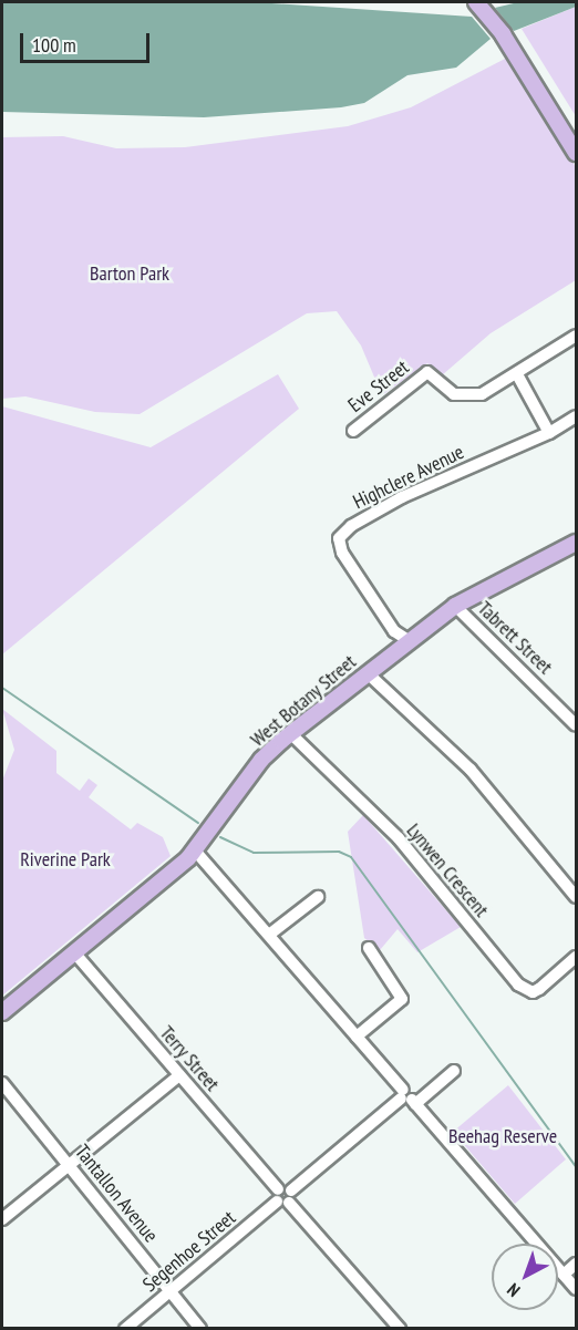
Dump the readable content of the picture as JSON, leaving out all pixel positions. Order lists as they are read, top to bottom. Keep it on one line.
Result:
{"streets":{"main road":["West Botany Street"],"street":["Eve Street","Highclere Avenue","Tabrett Street","Lynwen Crescent","Terry Street","Tantallon Avenue","Segenhoe Street"]},"crossings":[["Highclere Avenue","West Botany Street"],["Tabrett Street","West Botany Street"],["West Botany Street","Lynwen Crescent"],["West Botany Street","Terry Street"],["Terry Street","Segenhoe Street"],["Tantallon Avenue","Segenhoe Street"]],"parks":["Barton Park","Riverine Park","Beehag Reserve"],"scale_bar":"100 m","north":"bottom left"}
